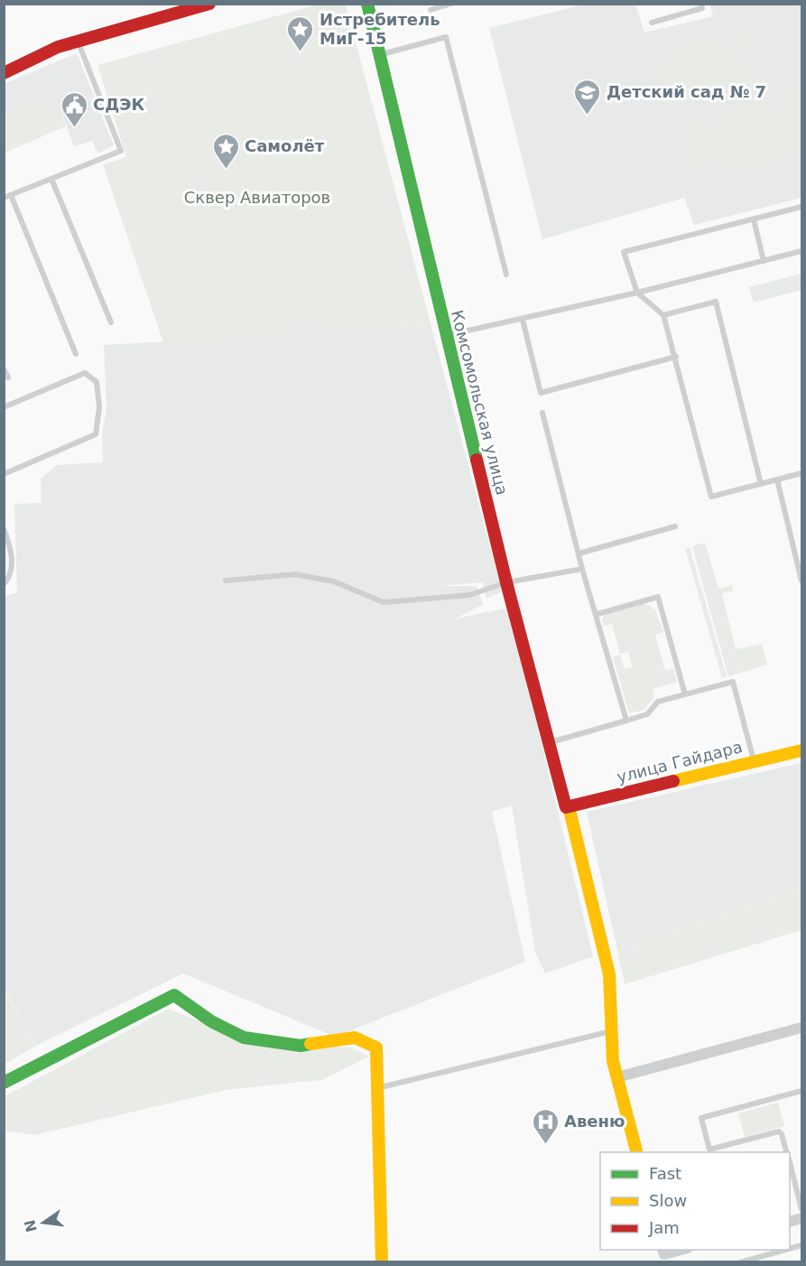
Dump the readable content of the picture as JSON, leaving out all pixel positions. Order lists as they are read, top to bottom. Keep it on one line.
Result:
{"streets":{"street":["Комсомольская улица","улица Гайдара"]},"crossings":[["Комсомольская улица","улица Гайдара"]],"parks":["Сквер Авиаторов"],"places":{"place":["Истребитель МиГ-15","Самолёт"],"school or university":["Детский сад № 7"],"public building":["СДЭК"],"hospital":["Авеню"]},"legend":["Fast","Slow","Jam"],"north":"left"}
